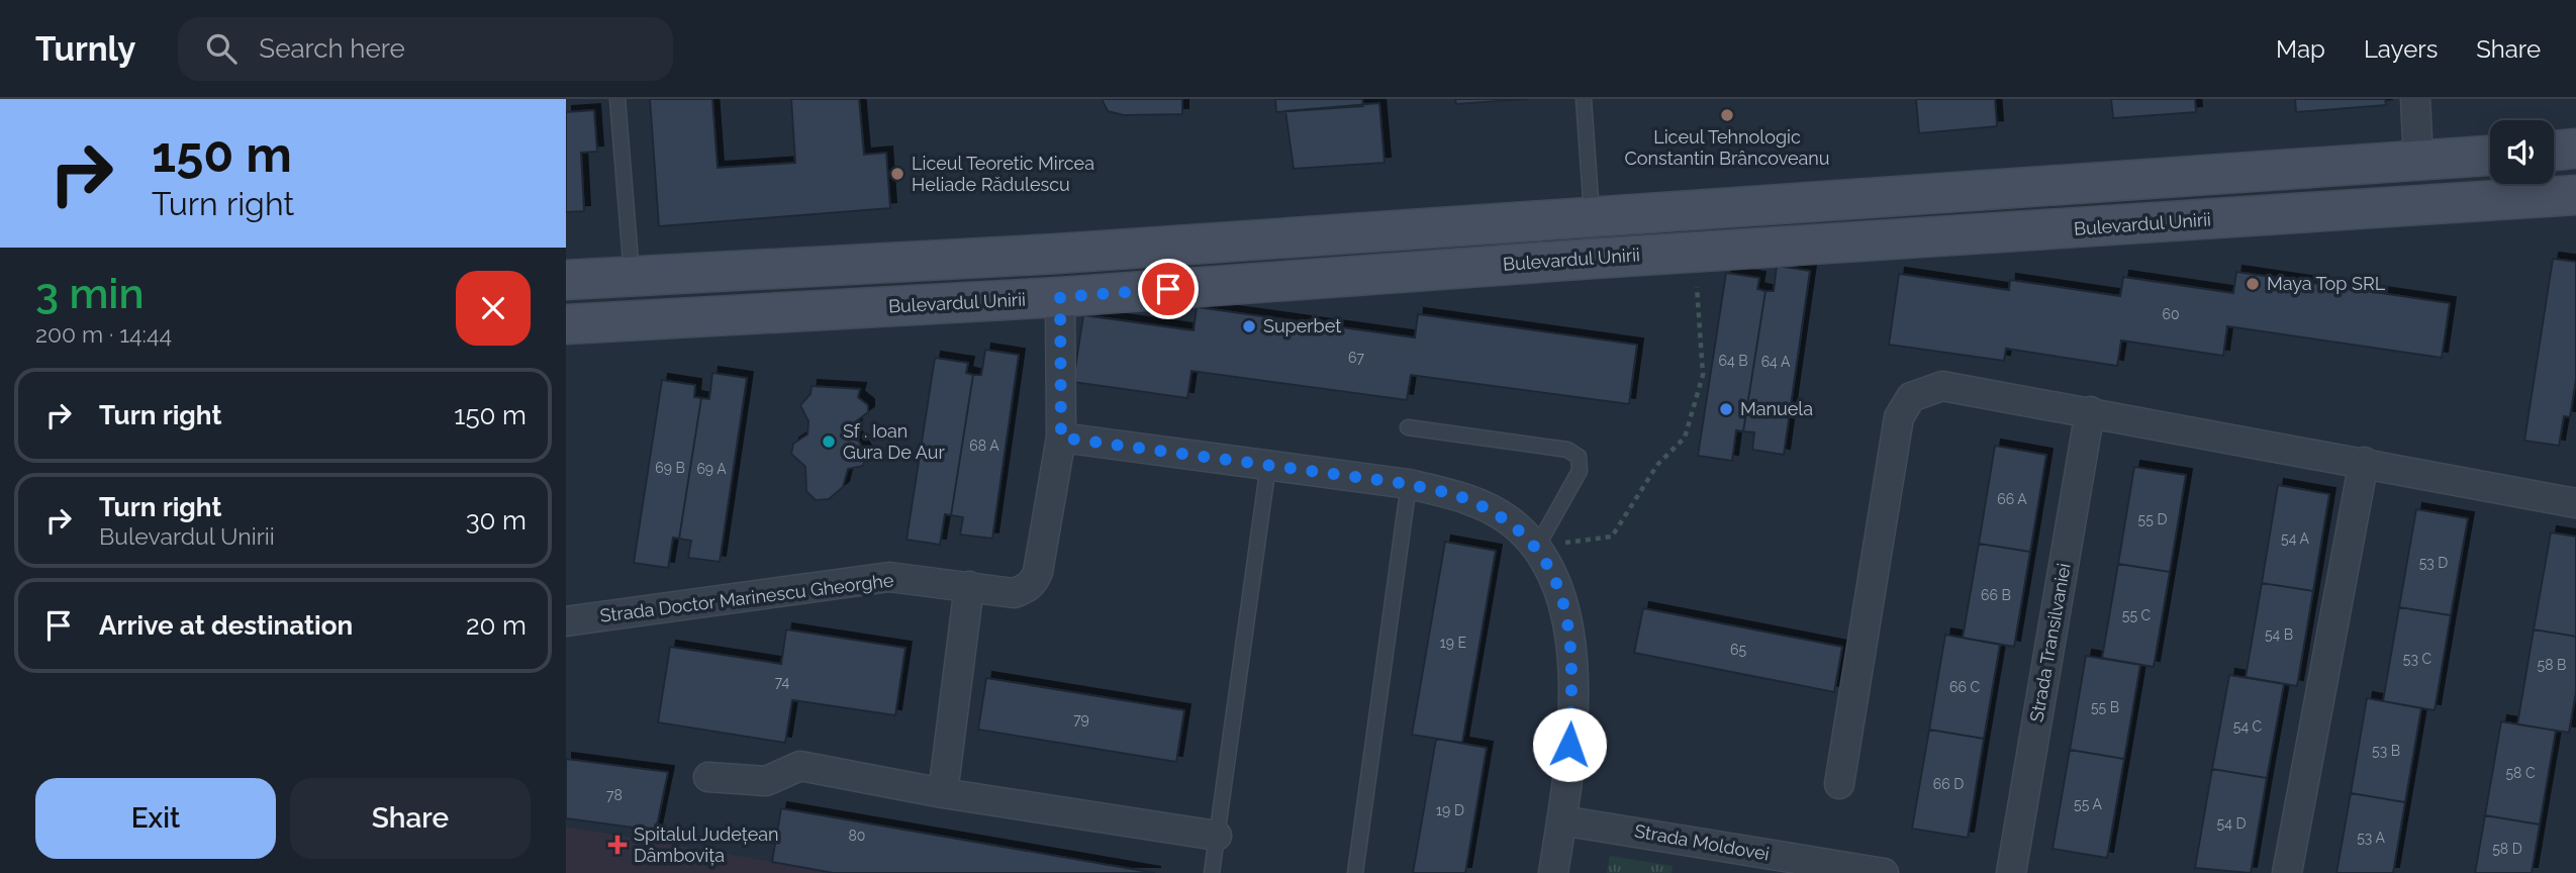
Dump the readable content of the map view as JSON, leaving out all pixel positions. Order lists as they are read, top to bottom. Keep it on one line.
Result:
{"streets":{"main road":["Bulevardul Unirii"],"street":["Strada Doctor Marinescu Gheorghe","Strada Transilvaniei","Strada Moldovei"]},"crossings":[["Bulevardul Unirii","Strada Doctor Marinescu Gheorghe"]],"places":{"other":["Liceul Tehnologic Constantin Brâncoveanu","Liceul Teoretic Mircea Heliade Rădulescu","Maya Top SRL","Superbet","Manuela","Sf . Ioan Gura De Aur"],"health":["Spitalul Județean Dâmbovița"]},"house_numbers":["60","67","64 B","64 A","68 A","69 B","69 A","66 A","55 D","54 A","53 D","66 B","55 C","54 B","19 E","65","53 C","58 B","74","66 C","55 B","79","54 C","53 B","58 C","66 D","78","55 A","19 D","54 D","80","53 A","58 D"],"page":{"header":"Turnly","search":"Search here","nav":["Map","Layers","Share"],"turn":["150 m","Turn right"],"heading":["3 min","200 m · 14:44"],"list":[{"name":"Turn right","value":"150 m"},{"name":"Turn right","note":"Bulevardul Unirii","value":"30 m"},{"name":"Arrive at destination","value":"20 m"}],"buttons":["Exit","Share"]}}
